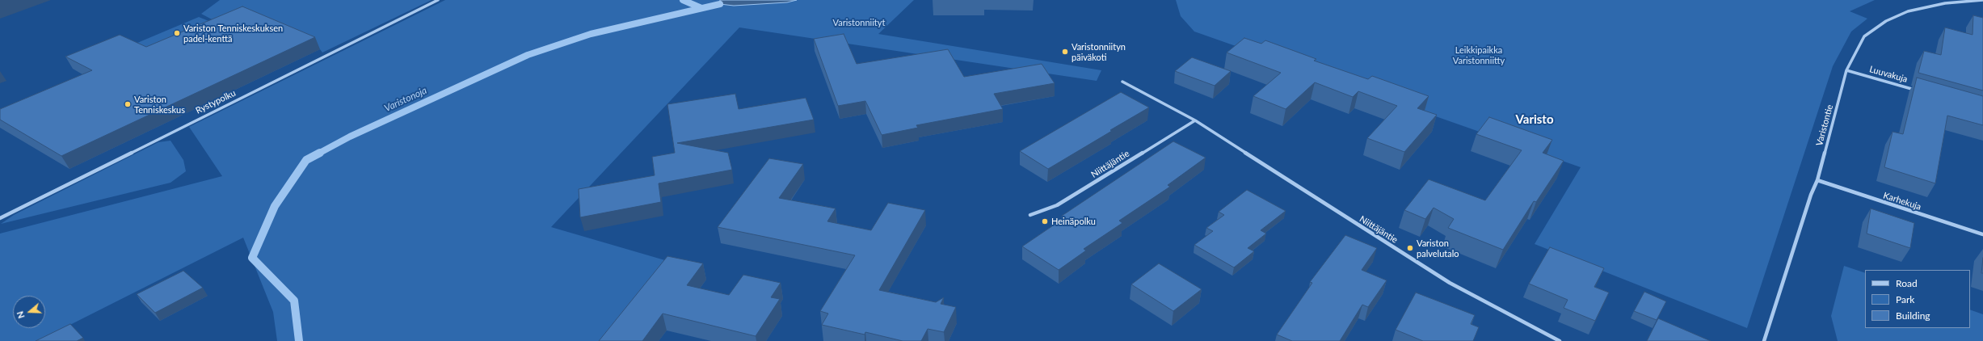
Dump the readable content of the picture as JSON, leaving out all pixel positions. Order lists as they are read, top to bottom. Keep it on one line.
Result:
{"streets":{"street":["Luuvakuja","Rystypolku","Varistontie","Niittäjäntie","Karhekuja"]},"crossings":[["Luuvakuja","Varistontie"],["Varistontie","Karhekuja"]],"districts":["Varisto"],"water":["Varistonoja"],"parks":["Varistonniityt","Leikkipaikka Varistonniitty"],"places":["Variston Tenniskeskuksen padel-kenttä","Varistonniityn päiväkoti","Variston Tenniskeskus","Heinäpolku","Variston palvelutalo"],"legend":["Road","Park","Building"],"north":"left"}
